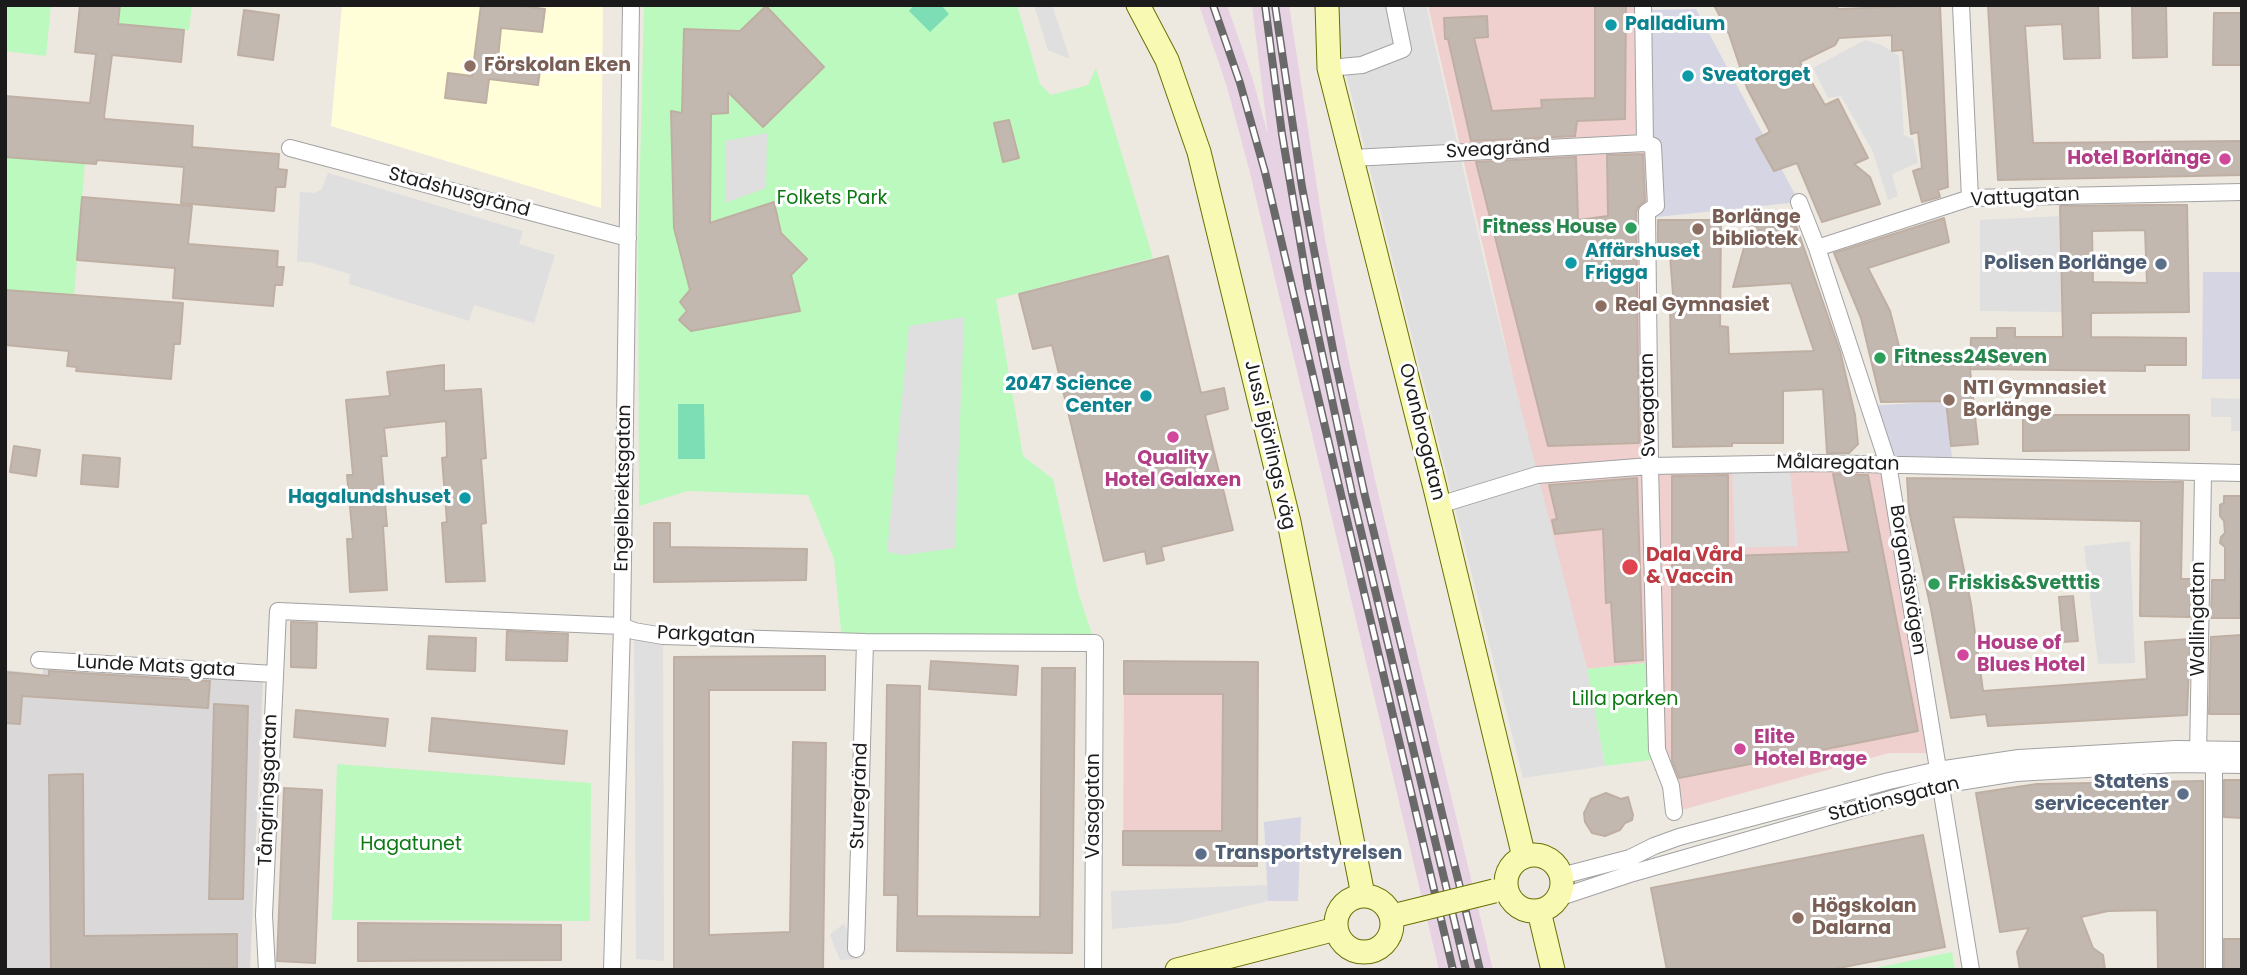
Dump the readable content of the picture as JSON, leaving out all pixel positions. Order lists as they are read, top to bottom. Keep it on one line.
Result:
{"streets":{"street":["Sveagränd","Stadshusgränd","Vattugatan","Sveagatan","Ovanbrogatan","Jussi Björlings väg","Målaregatan","Engelbrektsgatan","Borganäsvägen","Wallingatan","Parkgatan","Lunde Mats gata","Tångringsgatan","Sturegränd","Stationsgatan","Vasagatan"]},"crossings":[["Sveagränd","Sveagatan"],["Sveagränd","Ovanbrogatan"],["Stadshusgränd","Engelbrektsgatan"],["Vattugatan","Borganäsvägen"],["Sveagatan","Målaregatan"],["Ovanbrogatan","Målaregatan"],["Ovanbrogatan","Stationsgatan"],["Målaregatan","Borganäsvägen"],["Målaregatan","Wallingatan"],["Engelbrektsgatan","Parkgatan"],["Borganäsvägen","Stationsgatan"],["Wallingatan","Stationsgatan"],["Parkgatan","Tångringsgatan"],["Parkgatan","Sturegränd"],["Parkgatan","Vasagatan"],["Lunde Mats gata","Tångringsgatan"]],"parks":["Folkets Park","Lilla parken","Hagatunet"],"places":["Palladium","Förskolan Eken","Sveatorget","Hotel Borlänge","Fitness House","Borlänge bibliotek","Affärshuset Frigga","Polisen Borlänge","Real Gymnasiet","Fitness24Seven","2047 Science Center","NTI Gymnasiet Borlänge","Quality Hotel Galaxen","Hagalundshuset","Dala Vård & Vaccin","Friskis&Svetttis","House of Blues Hotel","Elite Hotel Brage","Statens servicecenter","Transportstyrelsen","Högskolan Dalarna"]}
